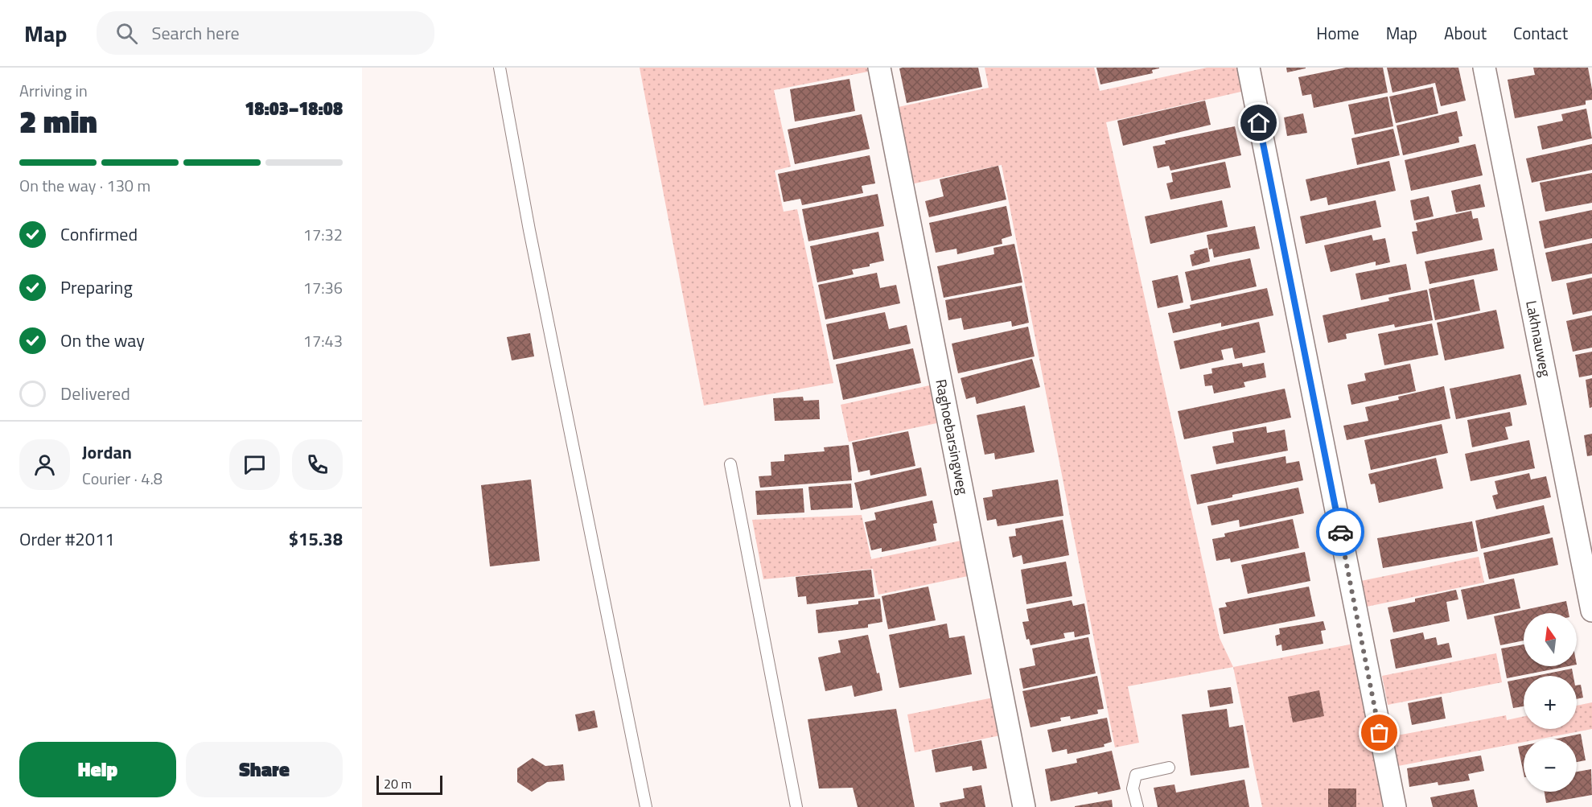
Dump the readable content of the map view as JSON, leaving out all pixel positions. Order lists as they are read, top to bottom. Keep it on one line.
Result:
{"streets":{"street":["Lakhnauweg","Raghoebarsingweg"]},"scale_bar":"20 m","north":"top","page":{"header":"Map","search":"Search here","nav":["Home","Map","About","Contact"],"heading":["2 min","Arriving in","18:03–18:08"],"panel":["Jordan","Courier · 4.8","Order #2011","$15.38"],"bar":"On the way · 130 m","list":[["Confirmed","17:32"],["Preparing","17:36"],["On the way","17:43"],"Delivered"],"map_buttons":["+","−"],"buttons":["Help","Share"],"scale":"20 m"}}
